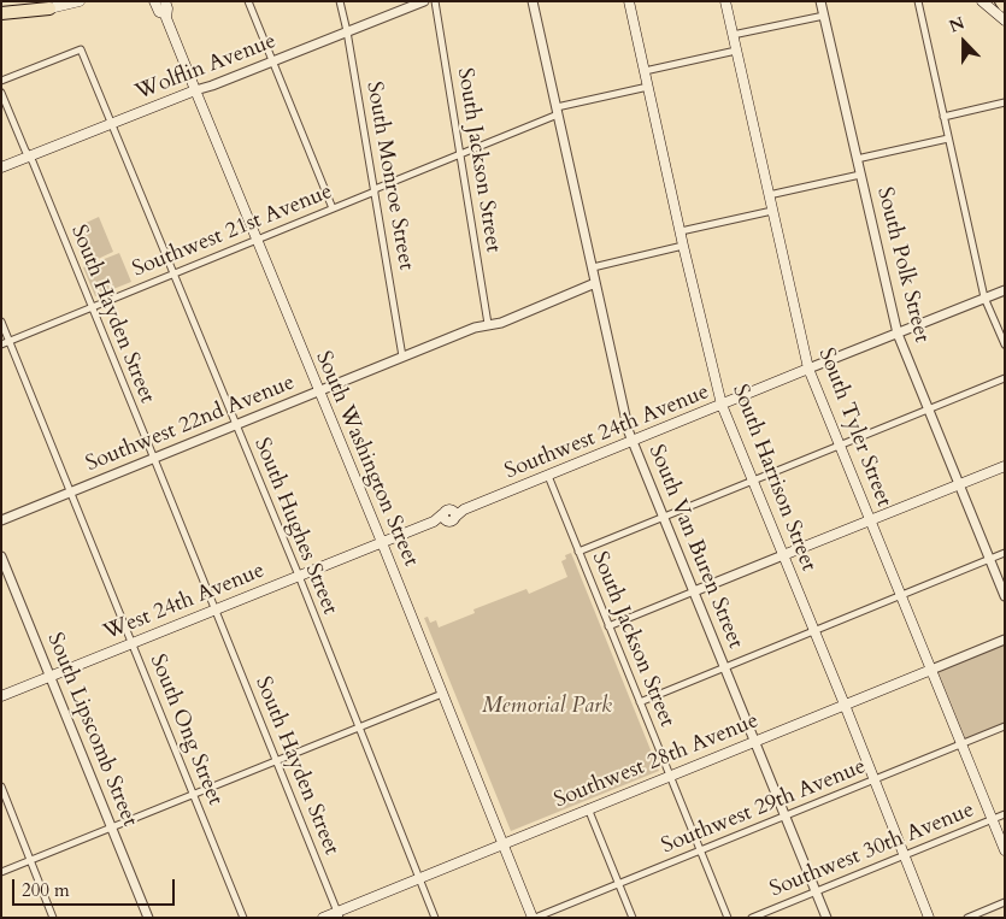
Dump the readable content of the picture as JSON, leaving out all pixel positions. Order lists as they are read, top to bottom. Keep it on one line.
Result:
{"streets":{"main road":["Wolflin Avenue","South Tyler Street","Southwest 24th Avenue","South Washington Street","South Harrison Street","West 24th Avenue","Southwest 28th Avenue"],"street":["South Jackson Street","South Monroe Street","Southwest 21st Avenue","South Polk Street","South Hayden Street","Southwest 22nd Avenue","South Hughes Street","South Van Buren Street","South Lipscomb Street","South Ong Street","Southwest 29th Avenue","Southwest 30th Avenue"]},"crossings":[["Wolflin Avenue","South Monroe Street"],["Wolflin Avenue","South Hayden Street"],["Wolflin Avenue","South Washington Street"],["Wolflin Avenue","South Hughes Street"],["South Jackson Street","Southwest 21st Avenue"],["South Jackson Street","Southwest 22nd Avenue"],["South Jackson Street","Southwest 24th Avenue"],["South Jackson Street","Southwest 28th Avenue"],["South Jackson Street","Southwest 29th Avenue"],["South Monroe Street","Southwest 21st Avenue"],["South Monroe Street","Southwest 22nd Avenue"],["Southwest 21st Avenue","South Hayden Street"],["Southwest 21st Avenue","South Washington Street"],["Southwest 21st Avenue","South Harrison Street"],["Southwest 21st Avenue","South Hughes Street"],["Southwest 21st Avenue","South Van Buren Street"],["Southwest 21st Avenue","South Ong Street"],["South Polk Street","Southwest 24th Avenue"],["South Hayden Street","Southwest 22nd Avenue"],["South Hayden Street","West 24th Avenue"],["South Hayden Street","Southwest 28th Avenue"],["Southwest 22nd Avenue","South Washington Street"],["Southwest 22nd Avenue","South Hughes Street"],["Southwest 22nd Avenue","South Van Buren Street"],["Southwest 22nd Avenue","South Ong Street"],["South Tyler Street","Southwest 24th Avenue"],["South Tyler Street","Southwest 28th Avenue"],["South Tyler Street","Southwest 29th Avenue"],["South Tyler Street","Southwest 30th Avenue"],["Southwest 24th Avenue","South Washington Street"],["Southwest 24th Avenue","South Harrison Street"],["Southwest 24th Avenue","South Van Buren Street"],["Southwest 24th Avenue","West 24th Avenue"],["South Washington Street","West 24th Avenue"],["South Washington Street","Southwest 28th Avenue"],["South Washington Street","Southwest 29th Avenue"],["South Harrison Street","Southwest 28th Avenue"],["South Harrison Street","Southwest 29th Avenue"],["South Harrison Street","Southwest 30th Avenue"],["South Hughes Street","West 24th Avenue"],["South Hughes Street","Southwest 28th Avenue"],["South Van Buren Street","Southwest 28th Avenue"],["South Van Buren Street","Southwest 29th Avenue"],["South Van Buren Street","Southwest 30th Avenue"],["West 24th Avenue","South Lipscomb Street"],["West 24th Avenue","South Ong Street"]],"parks":["Memorial Park"],"scale_bar":"200 m","north":"top"}
